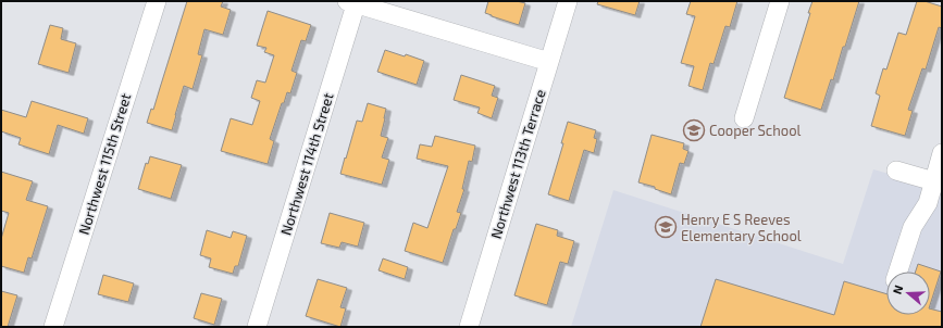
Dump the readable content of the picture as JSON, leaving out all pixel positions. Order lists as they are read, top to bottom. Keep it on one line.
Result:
{"streets":{"street":["Northwest 115th Street","Northwest 114th Street","Northwest 113th Terrace"]},"places":{"school or university":["Cooper School","Henry E S Reeves Elementary School"]},"north":"left"}
